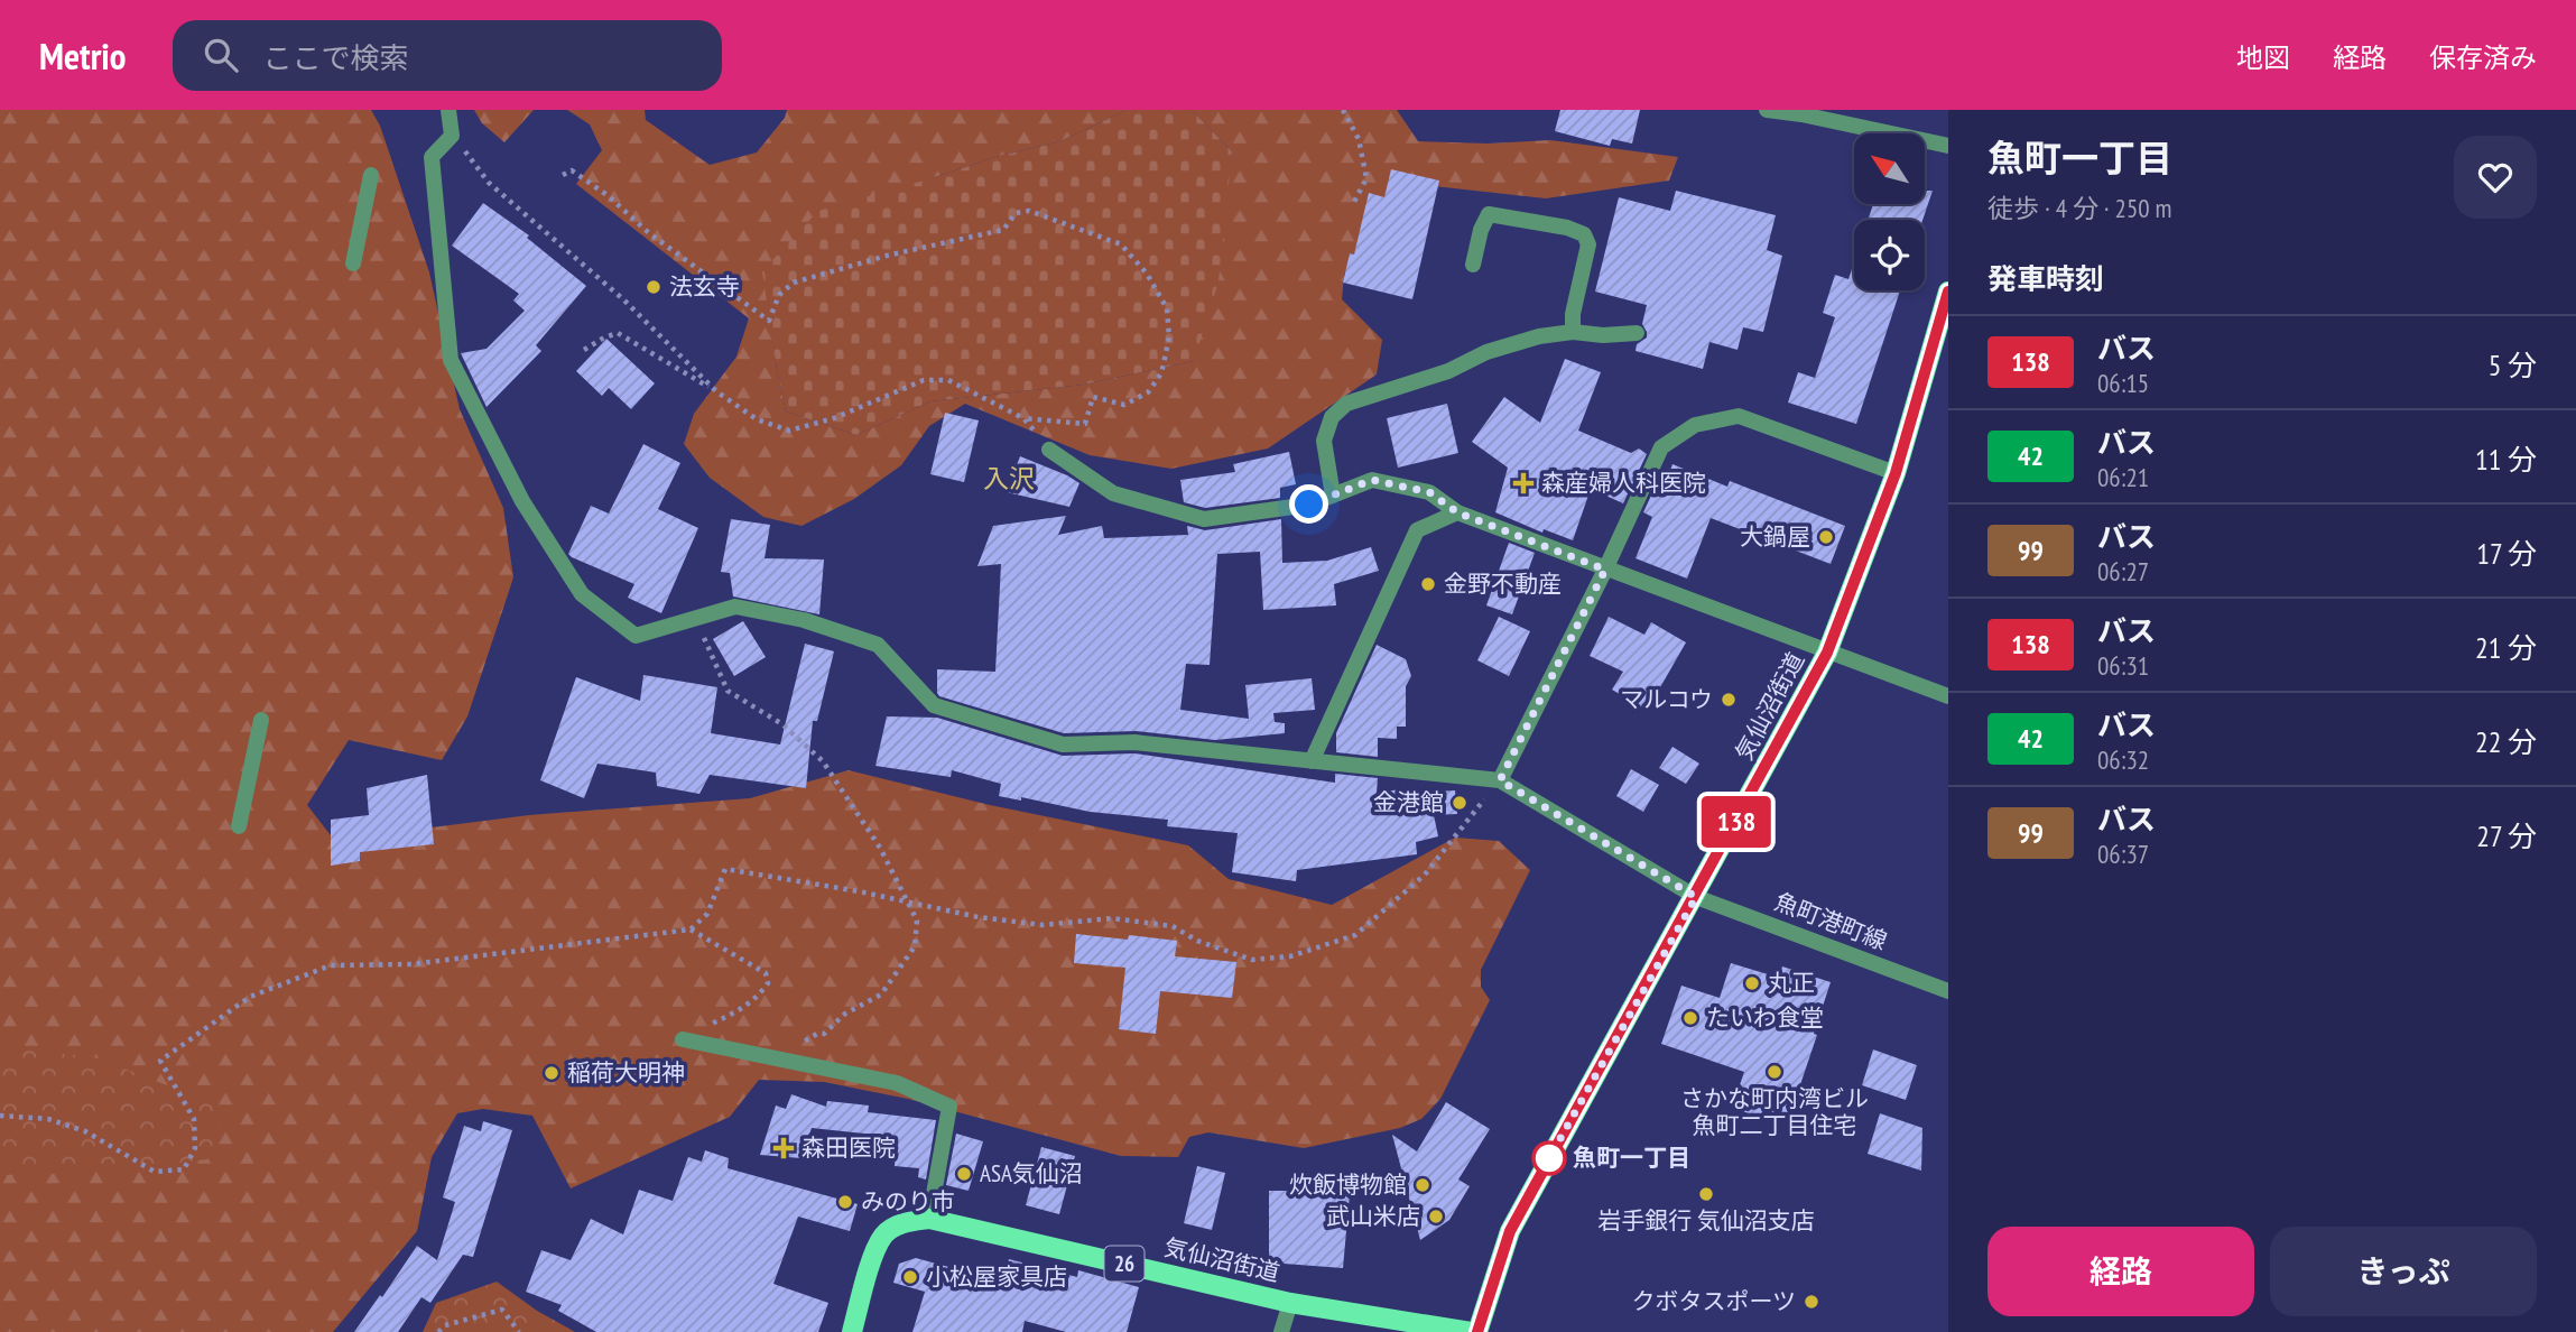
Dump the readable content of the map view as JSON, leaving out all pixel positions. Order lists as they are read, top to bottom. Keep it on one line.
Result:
{"streets":{"main road":["気仙沼街道","26"],"street":["魚町港町線"]},"crossings":[["気仙沼街道","魚町港町線"]],"districts":["入沢"],"places":{"other":["法玄寺","大鍋屋","金野不動産","マルコウ","金港館","丸正","たいわ食堂","さかな町内湾ビル 魚町二丁目住宅","稲荷大明神","魚町一丁目","ASA気仙沼","炊飯博物館","岩手銀行 気仙沼支店","みのり市","武山米店","小松屋家具店","クボタスポーツ"],"health":["森産婦人科医院","森田医院"]},"lines":["bus line 138"],"north":"top left","page":{"header":"Metrio","search":"ここで検索","nav":["地図","経路","保存済み"],"on_map":"138","heading":[["魚町一丁目","徒歩 · 4 分 · 250 m"],"発車時刻"],"list":[{"mark":"138","name":"バス","note":"06:15","value":"5 分"},{"mark":"42","name":"バス","note":"06:21","value":"11 分"},{"mark":"99","name":"バス","note":"06:27","value":"17 分"},{"mark":"138","name":"バス","note":"06:31","value":"21 分"},{"mark":"42","name":"バス","note":"06:32","value":"22 分"},{"mark":"99","name":"バス","note":"06:37","value":"27 分"}],"buttons":["経路","きっぷ"]}}
